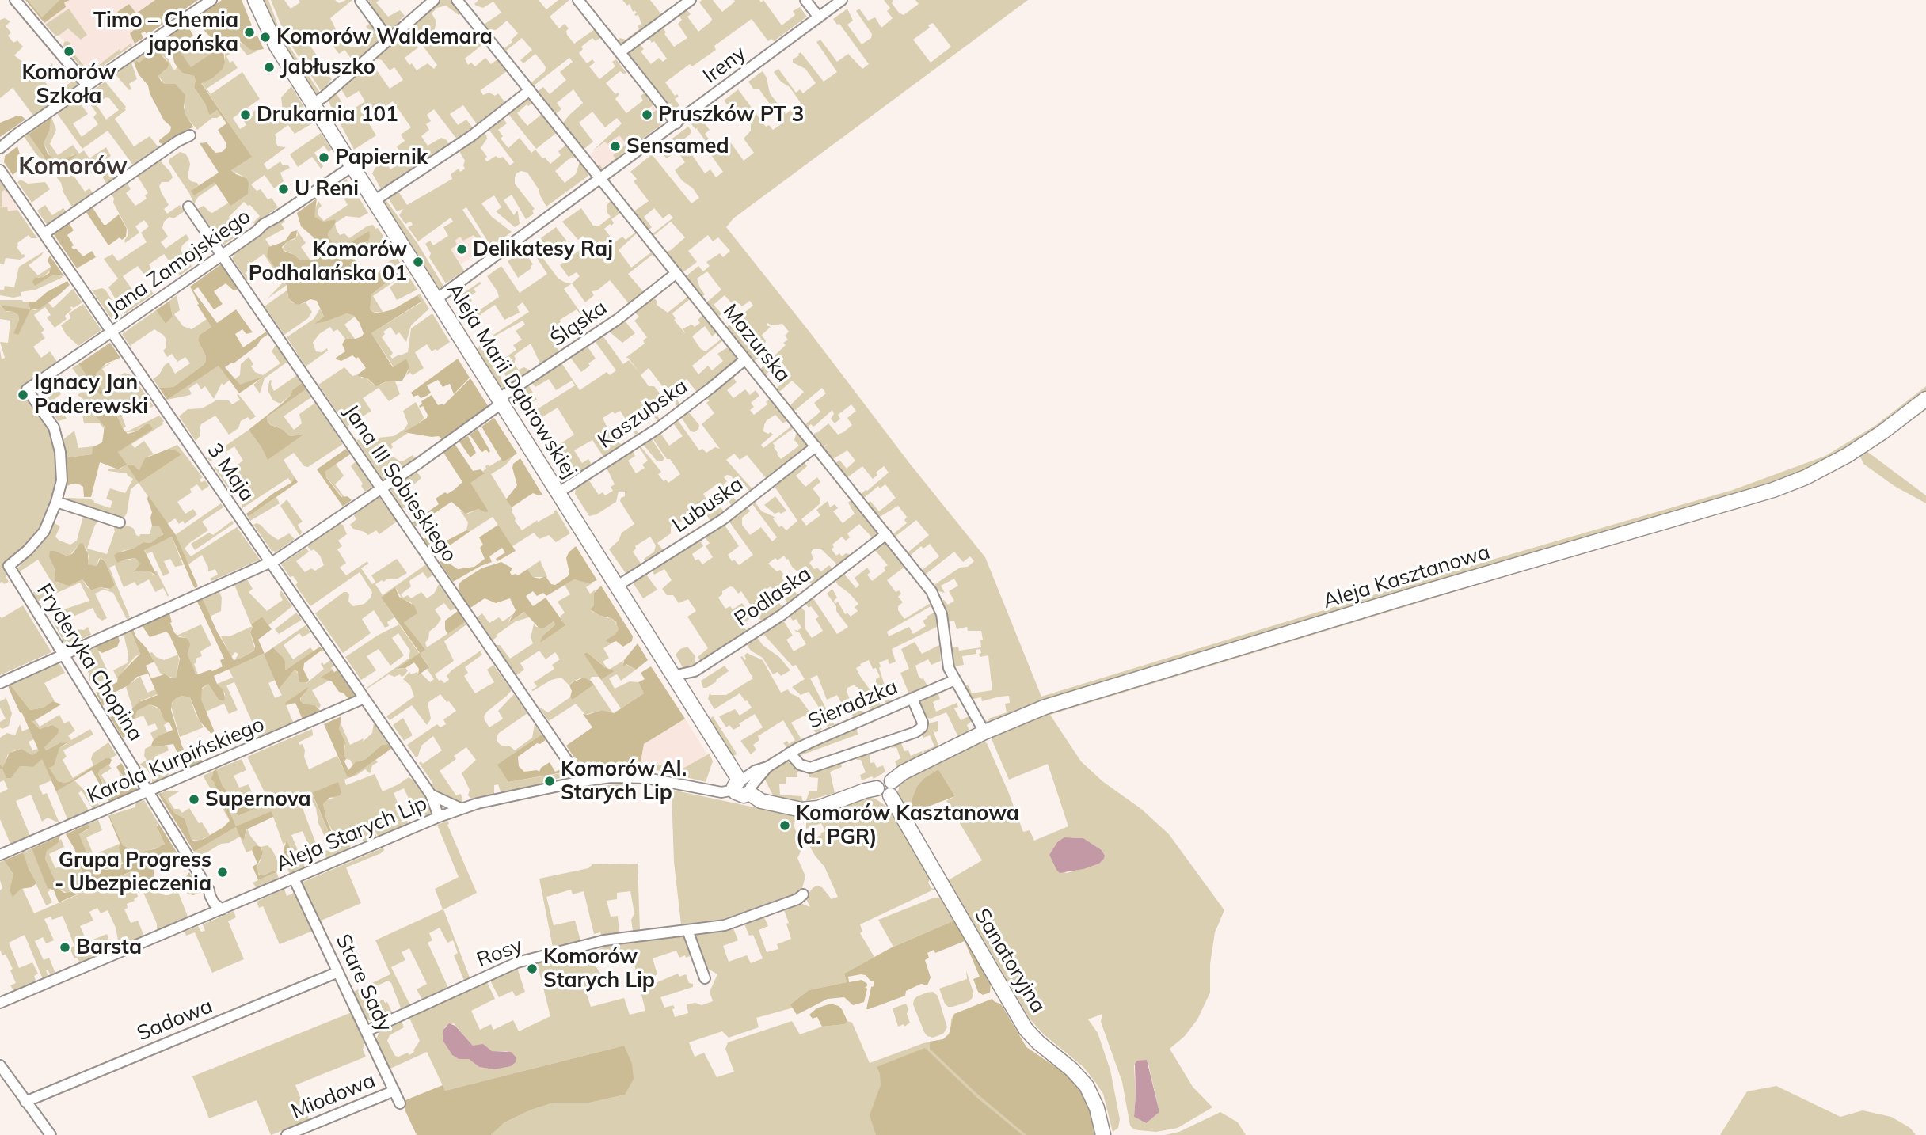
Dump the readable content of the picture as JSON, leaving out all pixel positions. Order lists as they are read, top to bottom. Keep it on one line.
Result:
{"streets":{"street":["Ireny","Jana Zamojskiego","Śląska","Mazurska","Aleja Marii Dąbrowskiej","Kaszubska","3 Maja","Jana III Sobieskiego","Lubuska","Aleja Kasztanowa","Podlaska","Fryderyka Chopina","Sieradzka","Karola Kurpińskiego","Aleja Starych Lip","Rosy","Sanatoryjna","Stare Sady","Sadowa","Miodowa"]},"crossings":[["Ireny","Mazurska"],["Ireny","Aleja Marii Dąbrowskiej"],["Jana Zamojskiego","Aleja Marii Dąbrowskiej"],["Jana Zamojskiego","3 Maja"],["Jana Zamojskiego","Jana III Sobieskiego"],["Jana Zamojskiego","Fryderyka Chopina"],["Śląska","Mazurska"],["Śląska","Aleja Marii Dąbrowskiej"],["Śląska","3 Maja"],["Śląska","Jana III Sobieskiego"],["Śląska","Fryderyka Chopina"],["Mazurska","Kaszubska"],["Mazurska","Lubuska"],["Mazurska","Aleja Kasztanowa"],["Mazurska","Podlaska"],["Mazurska","Sieradzka"],["Aleja Marii Dąbrowskiej","Kaszubska"],["Aleja Marii Dąbrowskiej","Lubuska"],["Aleja Marii Dąbrowskiej","Aleja Kasztanowa"],["Aleja Marii Dąbrowskiej","Podlaska"],["Aleja Marii Dąbrowskiej","Sieradzka"],["Aleja Marii Dąbrowskiej","Aleja Starych Lip"],["3 Maja","Karola Kurpińskiego"],["3 Maja","Aleja Starych Lip"],["Jana III Sobieskiego","Aleja Starych Lip"],["Aleja Kasztanowa","Sieradzka"],["Aleja Kasztanowa","Aleja Starych Lip"],["Aleja Kasztanowa","Sanatoryjna"],["Fryderyka Chopina","Karola Kurpińskiego"],["Fryderyka Chopina","Aleja Starych Lip"],["Sieradzka","Aleja Starych Lip"],["Aleja Starych Lip","Stare Sady"],["Rosy","Stare Sady"],["Stare Sady","Sadowa"],["Stare Sady","Miodowa"]],"districts":["Komorów"],"places":["Timo – Chemia japońska","Komorów Waldemara","Komorów Szkoła","Jabłuszko","Drukarnia 101","Pruszków PT 3","Sensamed","Papiernik","U Reni","Delikatesy Raj","Komorów Podhalańska 01","Ignacy Jan Paderewski","Komorów Al. Starych Lip","Supernova","Komorów Kasztanowa (d. PGR)","Grupa Progress - Ubezpieczenia","Barsta","Komorów Starych Lip"]}
